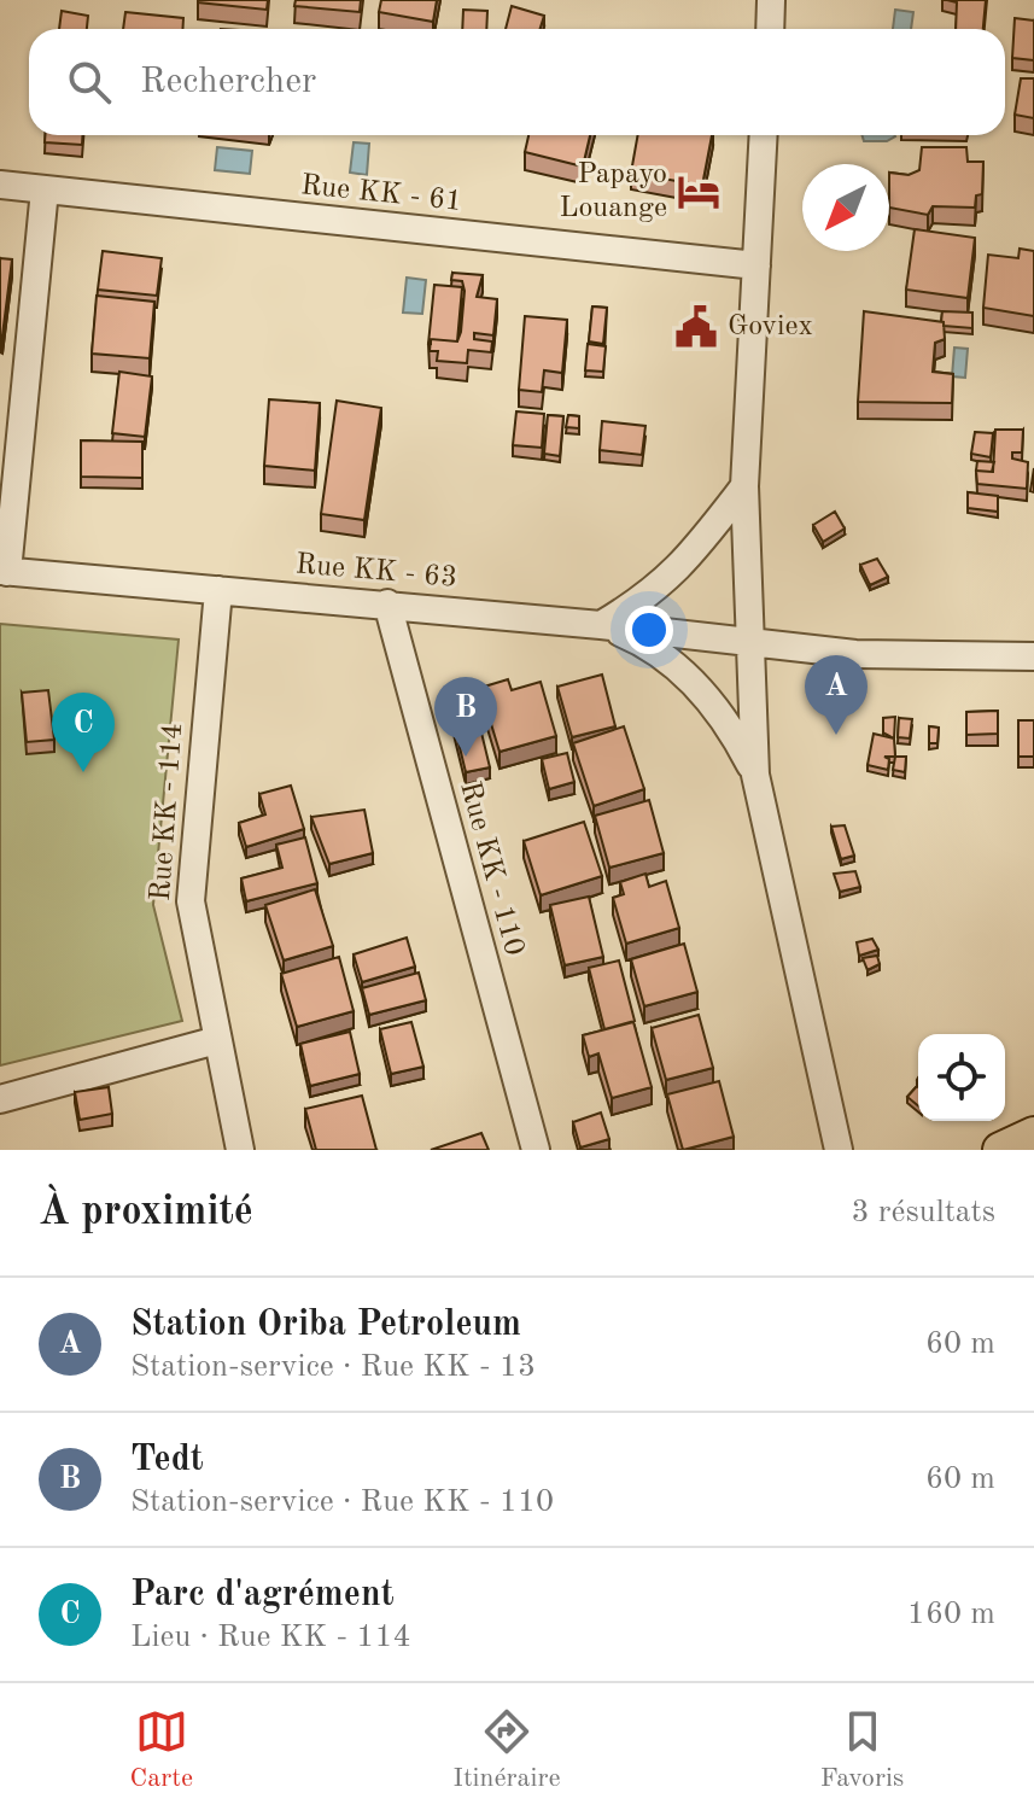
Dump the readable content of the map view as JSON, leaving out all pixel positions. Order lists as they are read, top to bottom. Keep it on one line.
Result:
{"streets":{"street":["Rue KK - 61","Rue KK - 63","Rue KK - 114","Rue KK - 110"]},"crossings":[["Rue KK - 63","Rue KK - 114"],["Rue KK - 63","Rue KK - 110"]],"places":{"hotel":["Papayo Louange"],"public building":["Goviex"]},"north":"bottom left","page":{"search":"Rechercher","pins":["A","B","C"],"heading":["À proximité","3 résultats"],"list":[{"mark":"A","name":"Station Oriba Petroleum","note":"Station-service · Rue KK - 13","value":"60 m"},{"mark":"B","name":"Tedt","note":"Station-service · Rue KK - 110","value":"60 m"},{"mark":"C","name":"Parc d'agrément","note":"Lieu · Rue KK - 114","value":"160 m"}],"nav":["Carte","Itinéraire","Favoris"]}}
